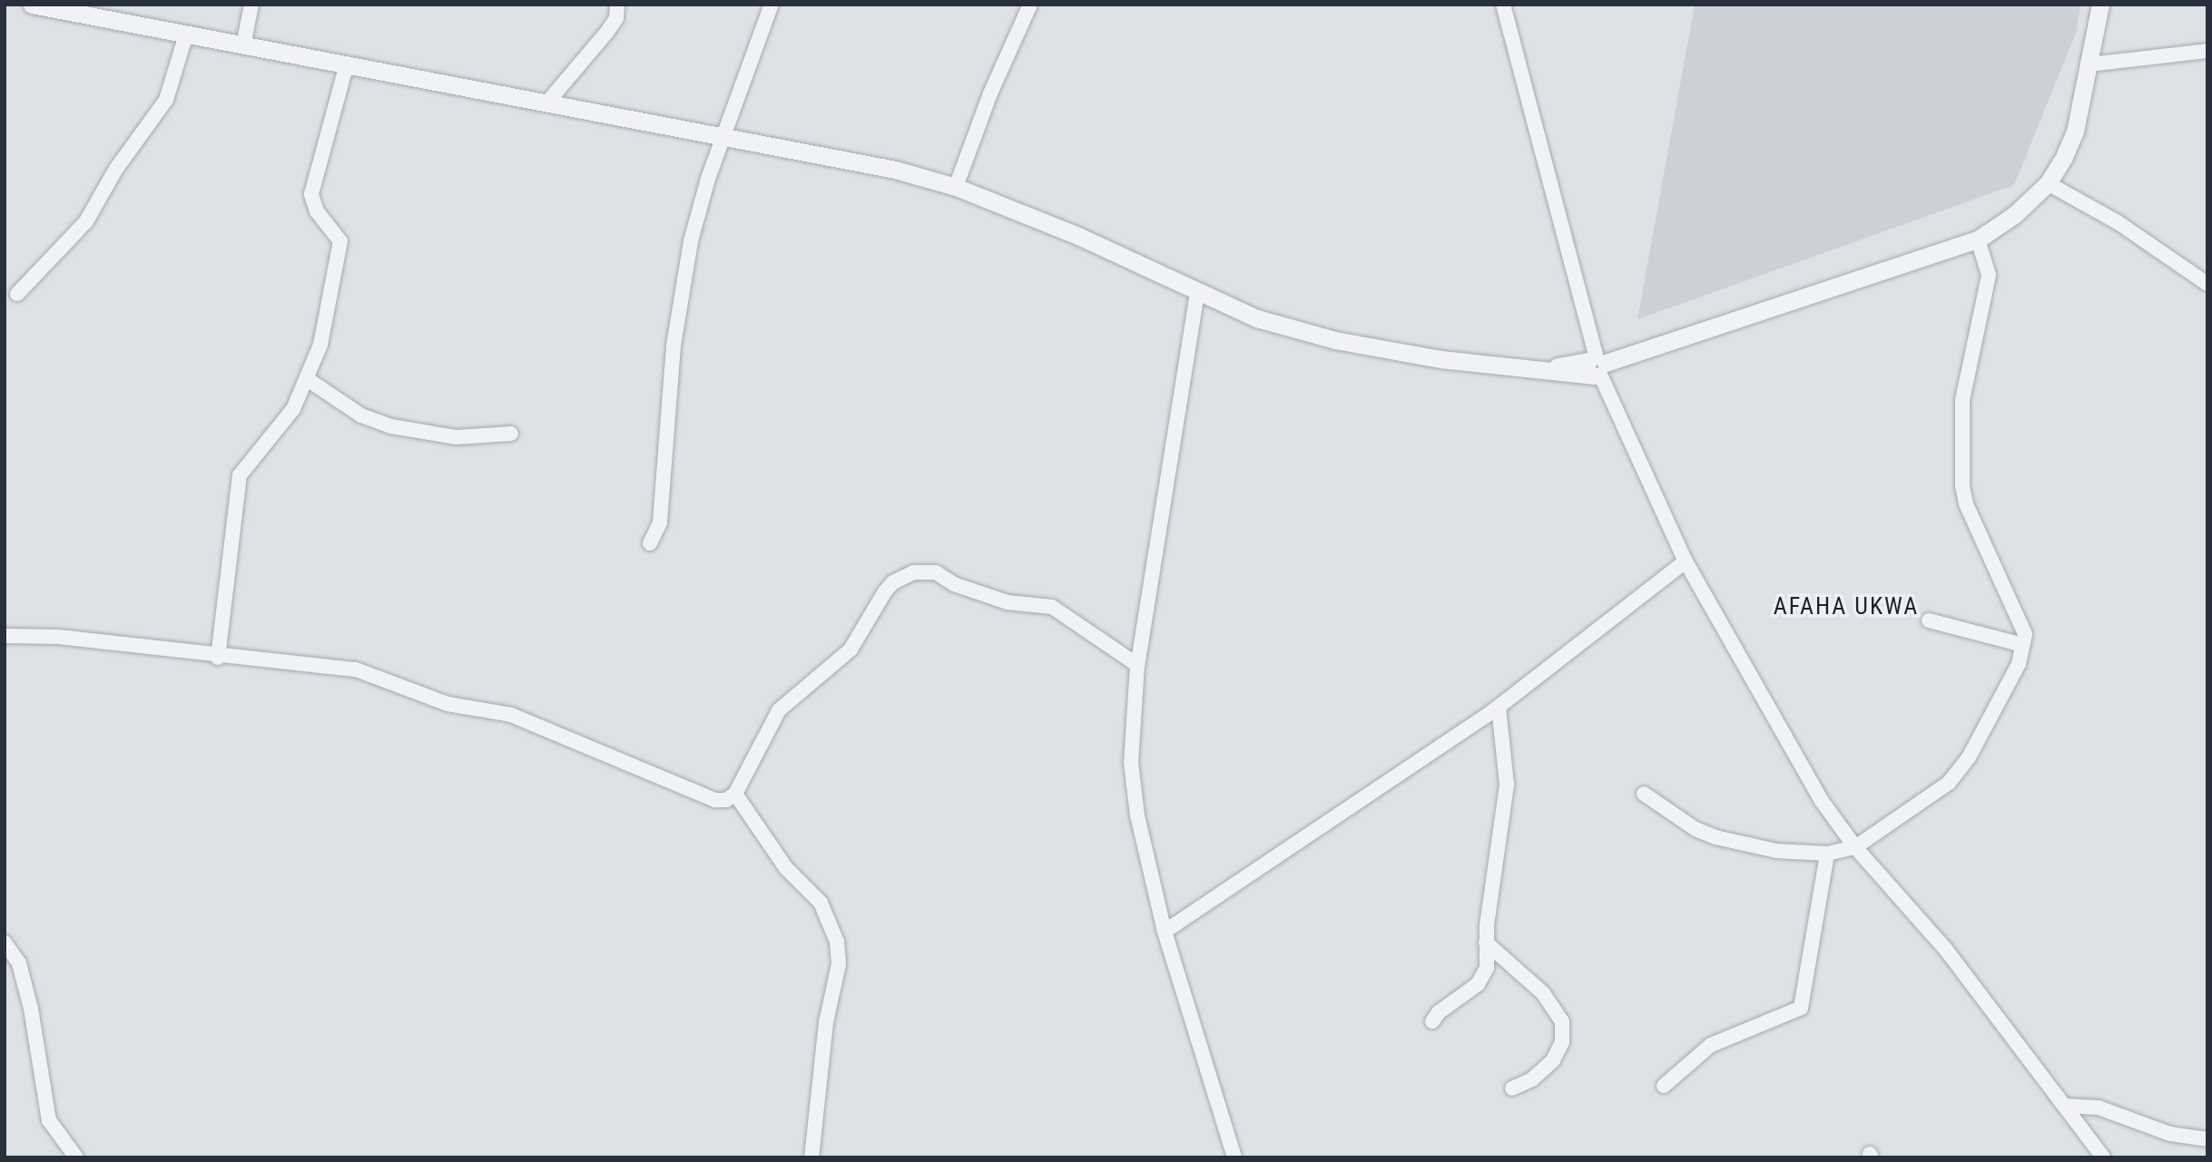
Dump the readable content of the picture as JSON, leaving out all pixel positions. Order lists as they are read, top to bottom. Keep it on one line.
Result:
{"districts":["AFAHA UKWA"]}
